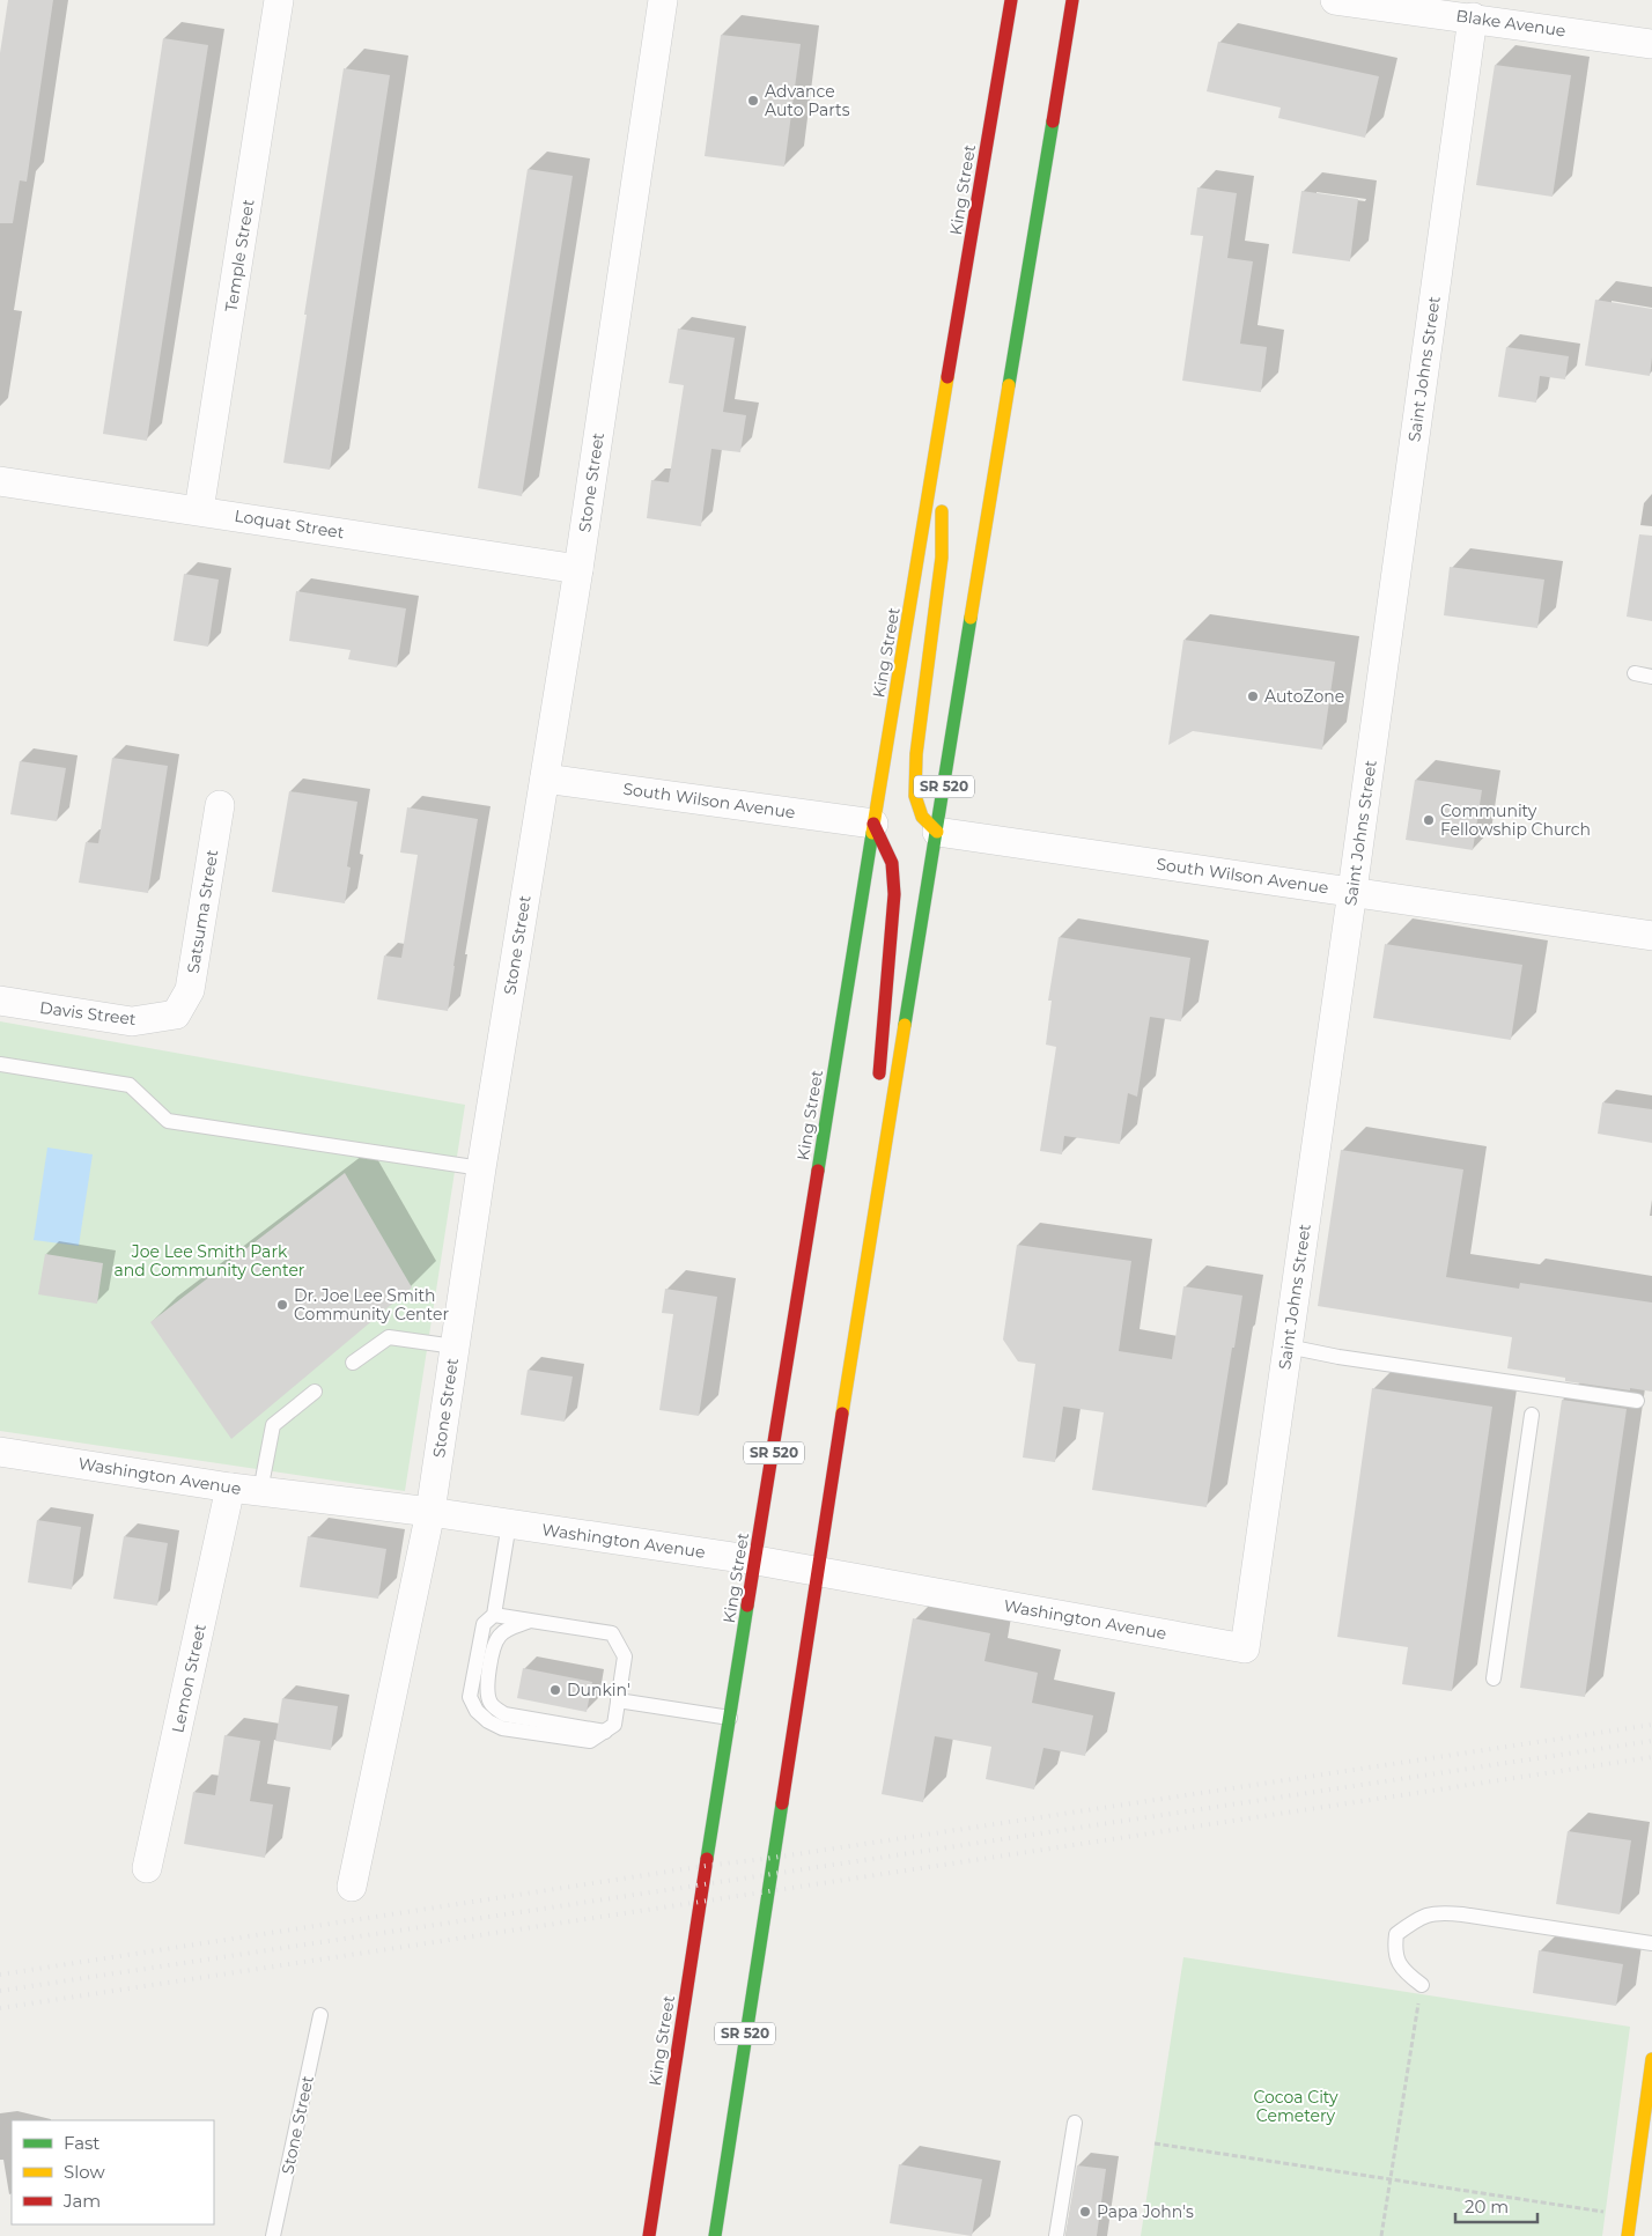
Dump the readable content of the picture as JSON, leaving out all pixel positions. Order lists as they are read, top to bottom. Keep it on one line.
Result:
{"streets":{"main road":["King Street","SR 520"],"street":["Blake Avenue","Temple Street","Saint Johns Street","Stone Street","Loquat Street","South Wilson Avenue","Satsuma Street","Davis Street","Washington Avenue","Lemon Street"]},"crossings":[["Blake Avenue","Saint Johns Street"],["King Street","South Wilson Avenue"],["King Street","Washington Avenue"],["Temple Street","Loquat Street"],["Saint Johns Street","South Wilson Avenue"],["Saint Johns Street","Washington Avenue"],["Stone Street","Loquat Street"],["Stone Street","South Wilson Avenue"],["Stone Street","Washington Avenue"],["SR 520","South Wilson Avenue"],["SR 520","Washington Avenue"],["Satsuma Street","Davis Street"],["Washington Avenue","Lemon Street"]],"parks":["Joe Lee Smith Park and Community Center","Cocoa City Cemetery"],"places":["Advance Auto Parts","AutoZone","Community Fellowship Church","Dr. Joe Lee Smith Community Center","Dunkin'","Papa John's"],"legend":["Fast","Slow","Jam"],"scale_bar":"20 m"}
